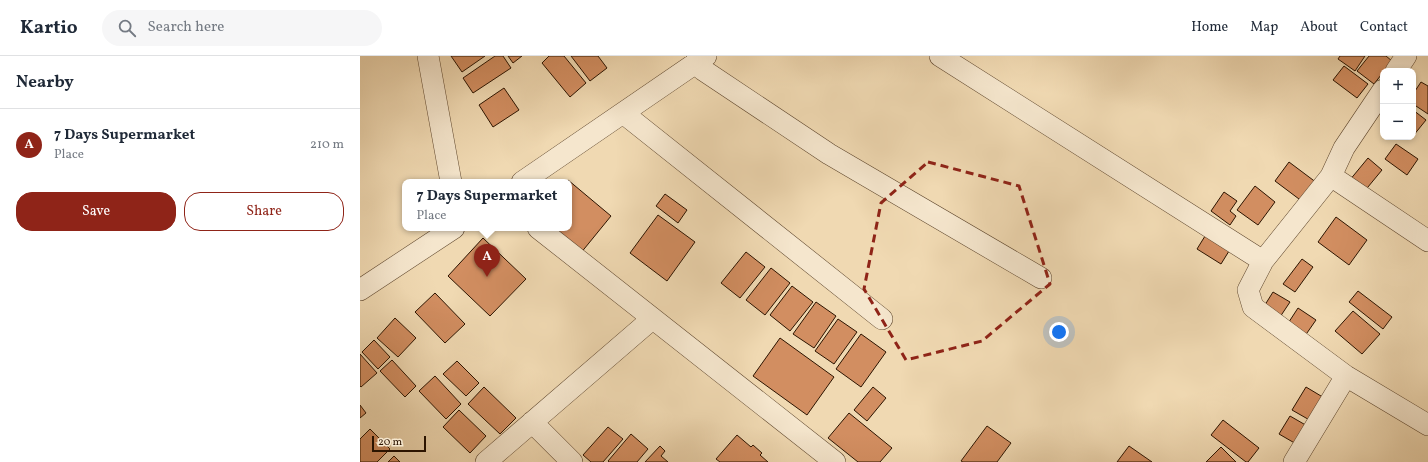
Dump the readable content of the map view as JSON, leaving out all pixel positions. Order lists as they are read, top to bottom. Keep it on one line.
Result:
{"scale_bar":"20 m","page":{"header":"Kartio","search":"Search here","nav":["Home","Map","About","Contact"],"heading":"Nearby","map_buttons":["+","−"],"list":[{"mark":"A","name":"7 Days Supermarket","note":"Place","value":"210 m"}],"popup":["7 Days Supermarket","Place"],"buttons":["Save","Share"],"pins":"A","scale":"20 m"}}
